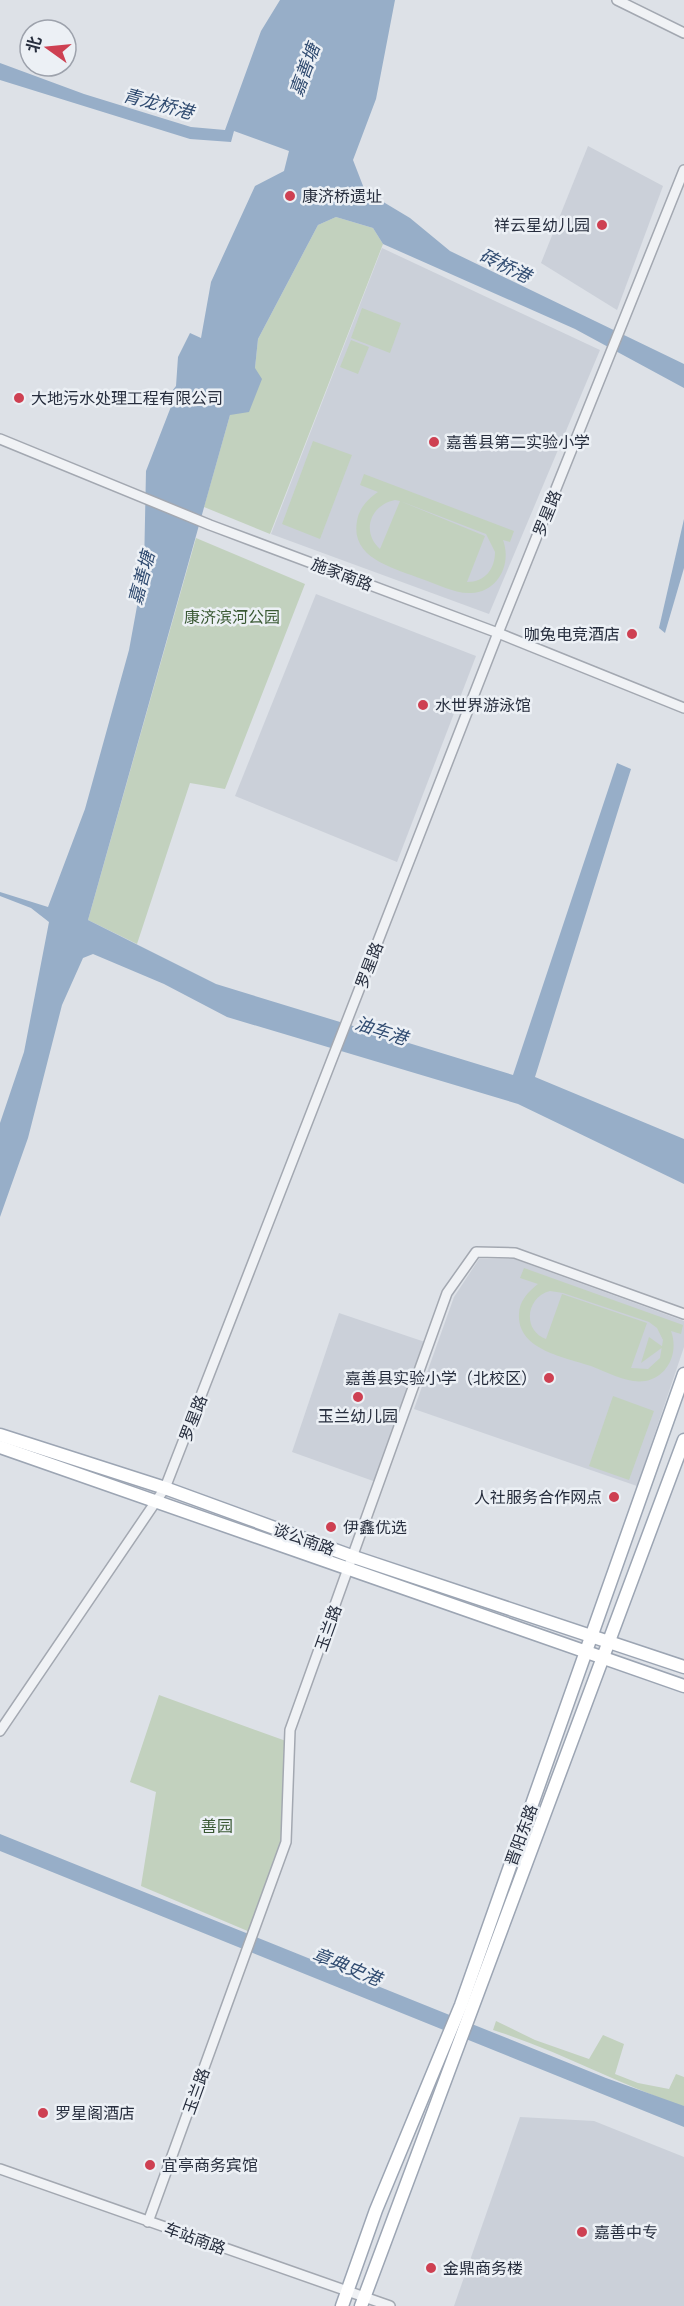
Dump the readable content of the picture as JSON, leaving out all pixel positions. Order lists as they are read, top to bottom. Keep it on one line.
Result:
{"streets":{"main road":["谈公南路","晋阳东路"],"street":["罗星路","施家南路","玉兰路","车站南路"]},"crossings":[["罗星路","施家南路"],["罗星路","谈公南路"],["谈公南路","玉兰路"],["谈公南路","晋阳东路"],["玉兰路","车站南路"],["晋阳东路","车站南路"]],"water":["嘉善塘","青龙桥港","砖桥港","油车港","章典史港"],"parks":["康济滨河公园","善园"],"places":["康济桥遗址","祥云星幼儿园","大地污水处理工程有限公司","嘉善县第二实验小学","咖兔电竞酒店","水世界游泳馆","嘉善县实验小学（北校区）","玉兰幼儿园","人社服务合作网点","伊鑫优选","罗星阁酒店","宜亭商务宾馆","嘉善中专","金鼎商务楼"],"north":"left"}
